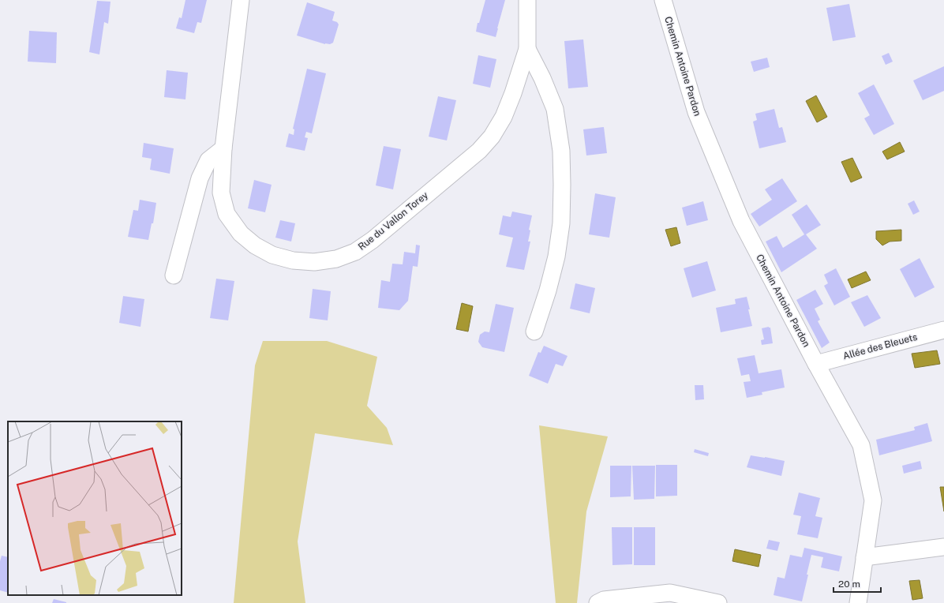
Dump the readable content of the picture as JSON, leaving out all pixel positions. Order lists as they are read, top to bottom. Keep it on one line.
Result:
{"streets":{"street":["Chemin Antoine Pardon","Rue du Vallon Torey","Allée des Bleuets"]},"crossings":[["Chemin Antoine Pardon","Allée des Bleuets"]],"scale_bar":"20 m"}
